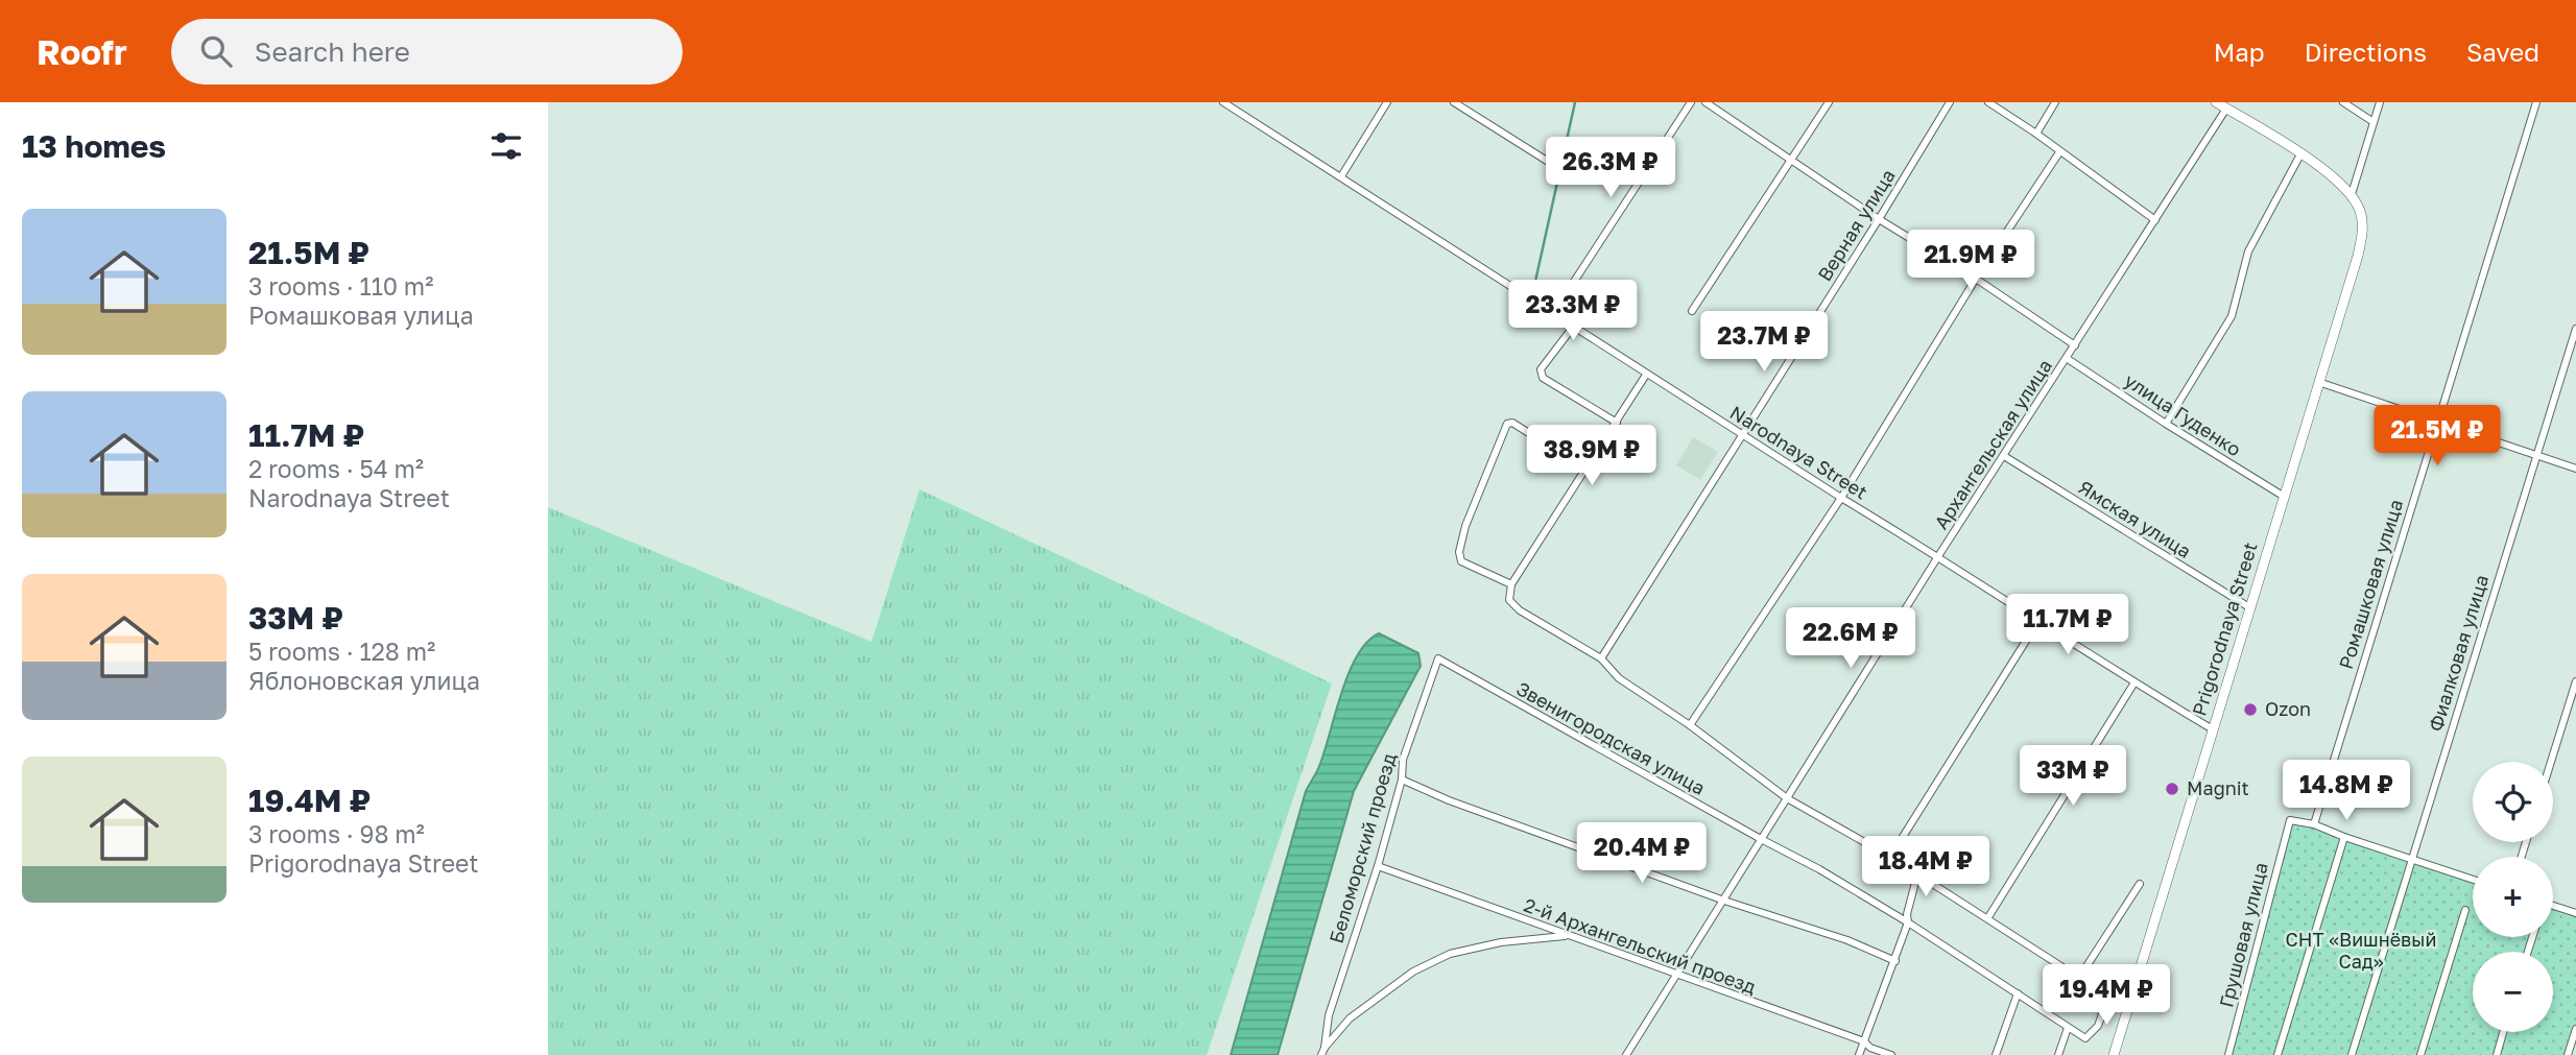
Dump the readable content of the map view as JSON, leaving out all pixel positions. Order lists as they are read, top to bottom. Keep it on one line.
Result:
{"streets":{"street":["Верная улица","улица Гуденко","Архангельская улица","Narodnaya Street","Ямская улица","Ромашковая улица","Prigorodnaya Street","Фиалковая улица","Звенигородская улица","Беломорский проезд","Грушовая улица","2-й Архангельский проезд"]},"crossings":[["Верная улица","Narodnaya Street"],["улица Гуденко","Архангельская улица"],["улица Гуденко","Prigorodnaya Street"],["Архангельская улица","Narodnaya Street"],["Архангельская улица","Ямская улица"],["Архангельская улица","Звенигородская улица"],["Narodnaya Street","Prigorodnaya Street"],["Ямская улица","Prigorodnaya Street"],["Ромашковая улица","Грушовая улица"],["Звенигородская улица","Беломорский проезд"],["Беломорский проезд","2-й Архангельский проезд"]],"parks":["СНТ «Вишнёвый Cад»"],"places":["Ozon","Magnit"],"page":{"header":"Roofr","search":"Search here","nav":["Map","Directions","Saved"],"heading":"13 homes","price":["26.3M ₽","21.9M ₽","23.3M ₽","23.7M ₽","21.5M ₽","38.9M ₽","11.7M ₽","22.6M ₽","33M ₽","14.8M ₽","20.4M ₽","18.4M ₽","19.4M ₽"],"list":[{"name":"21.5M ₽","note":"3 rooms · 110 m² · Ромашковая улица"},{"name":"11.7M ₽","note":"2 rooms · 54 m² · Narodnaya Street"},{"name":"33M ₽","note":"5 rooms · 128 m² · Яблоновская улица"},{"name":"19.4M ₽","note":"3 rooms · 98 m² · Prigorodnaya Street"}],"map_buttons":["+","−"]}}
